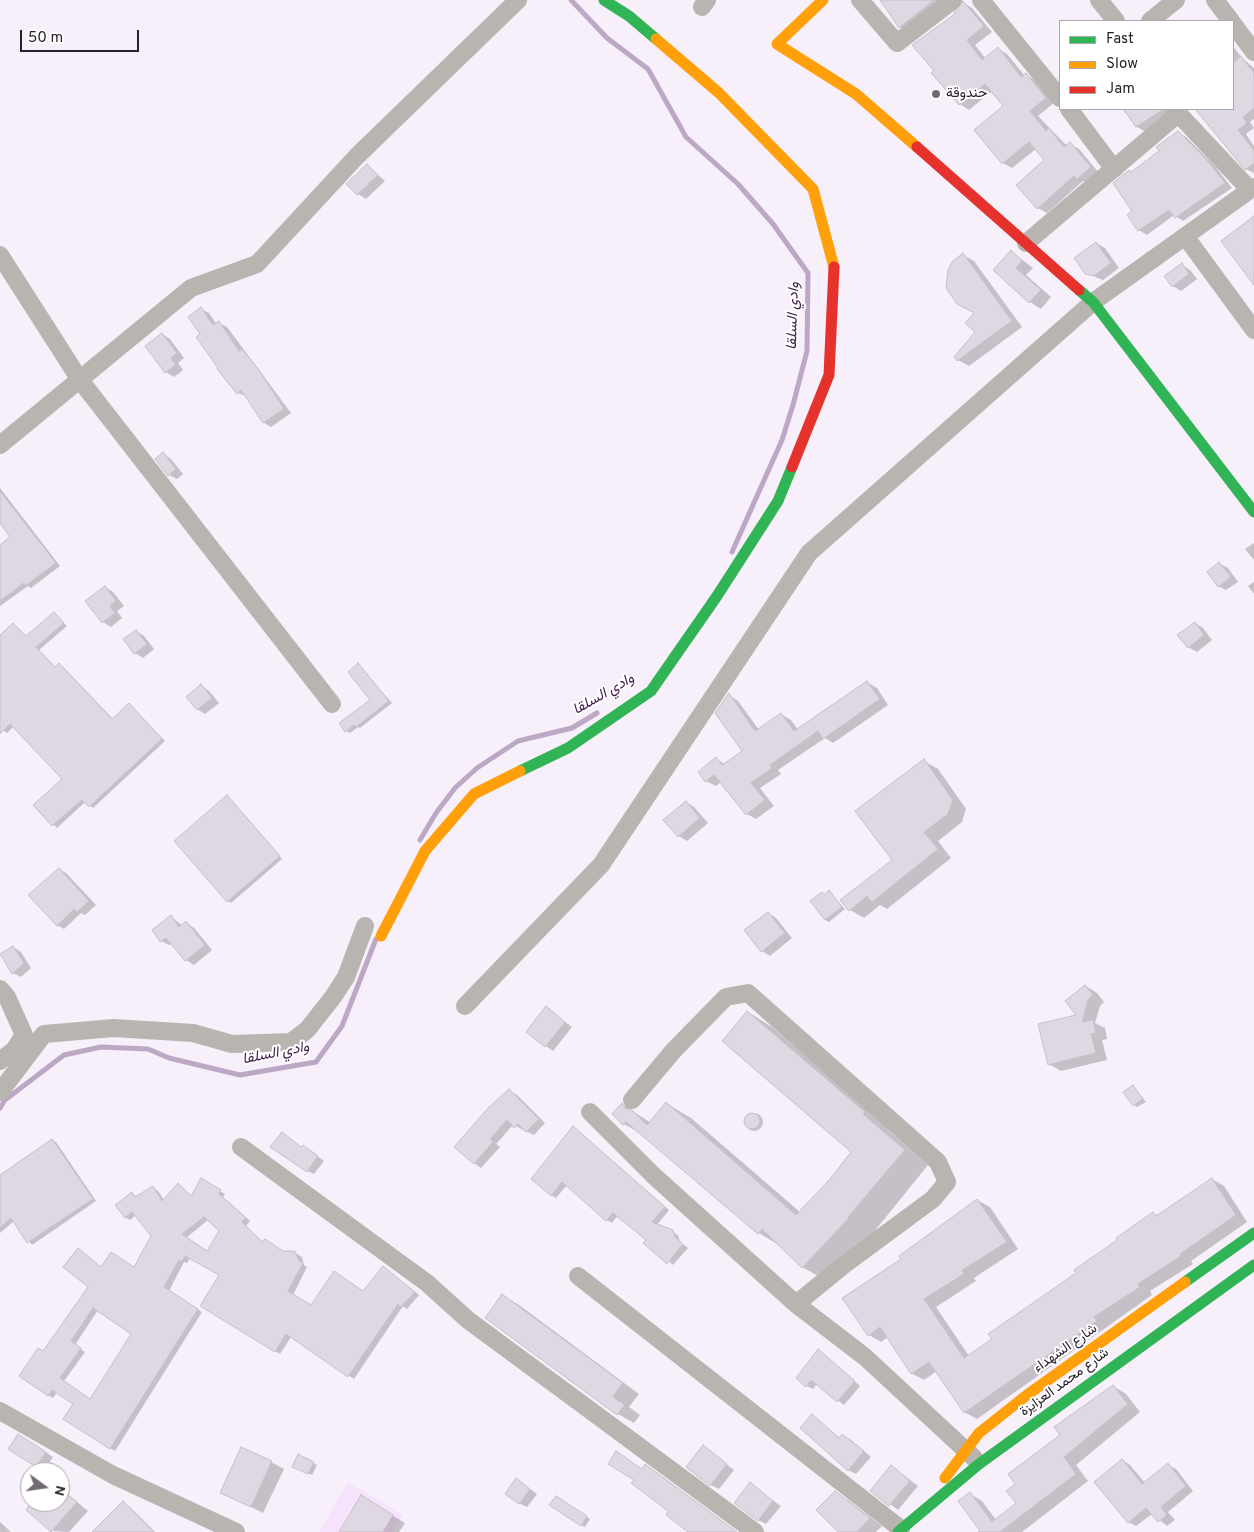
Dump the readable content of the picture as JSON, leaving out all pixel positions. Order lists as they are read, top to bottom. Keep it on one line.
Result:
{"streets":{"street":["شارع الشهداء","شارع محمد العزايزة"]},"crossings":[["شارع الشهداء","شارع محمد العزايزة"]],"water":["وادي السلقا"],"places":["حندوقة"],"legend":["Fast","Slow","Jam"],"scale_bar":"50 m","north":"right"}
